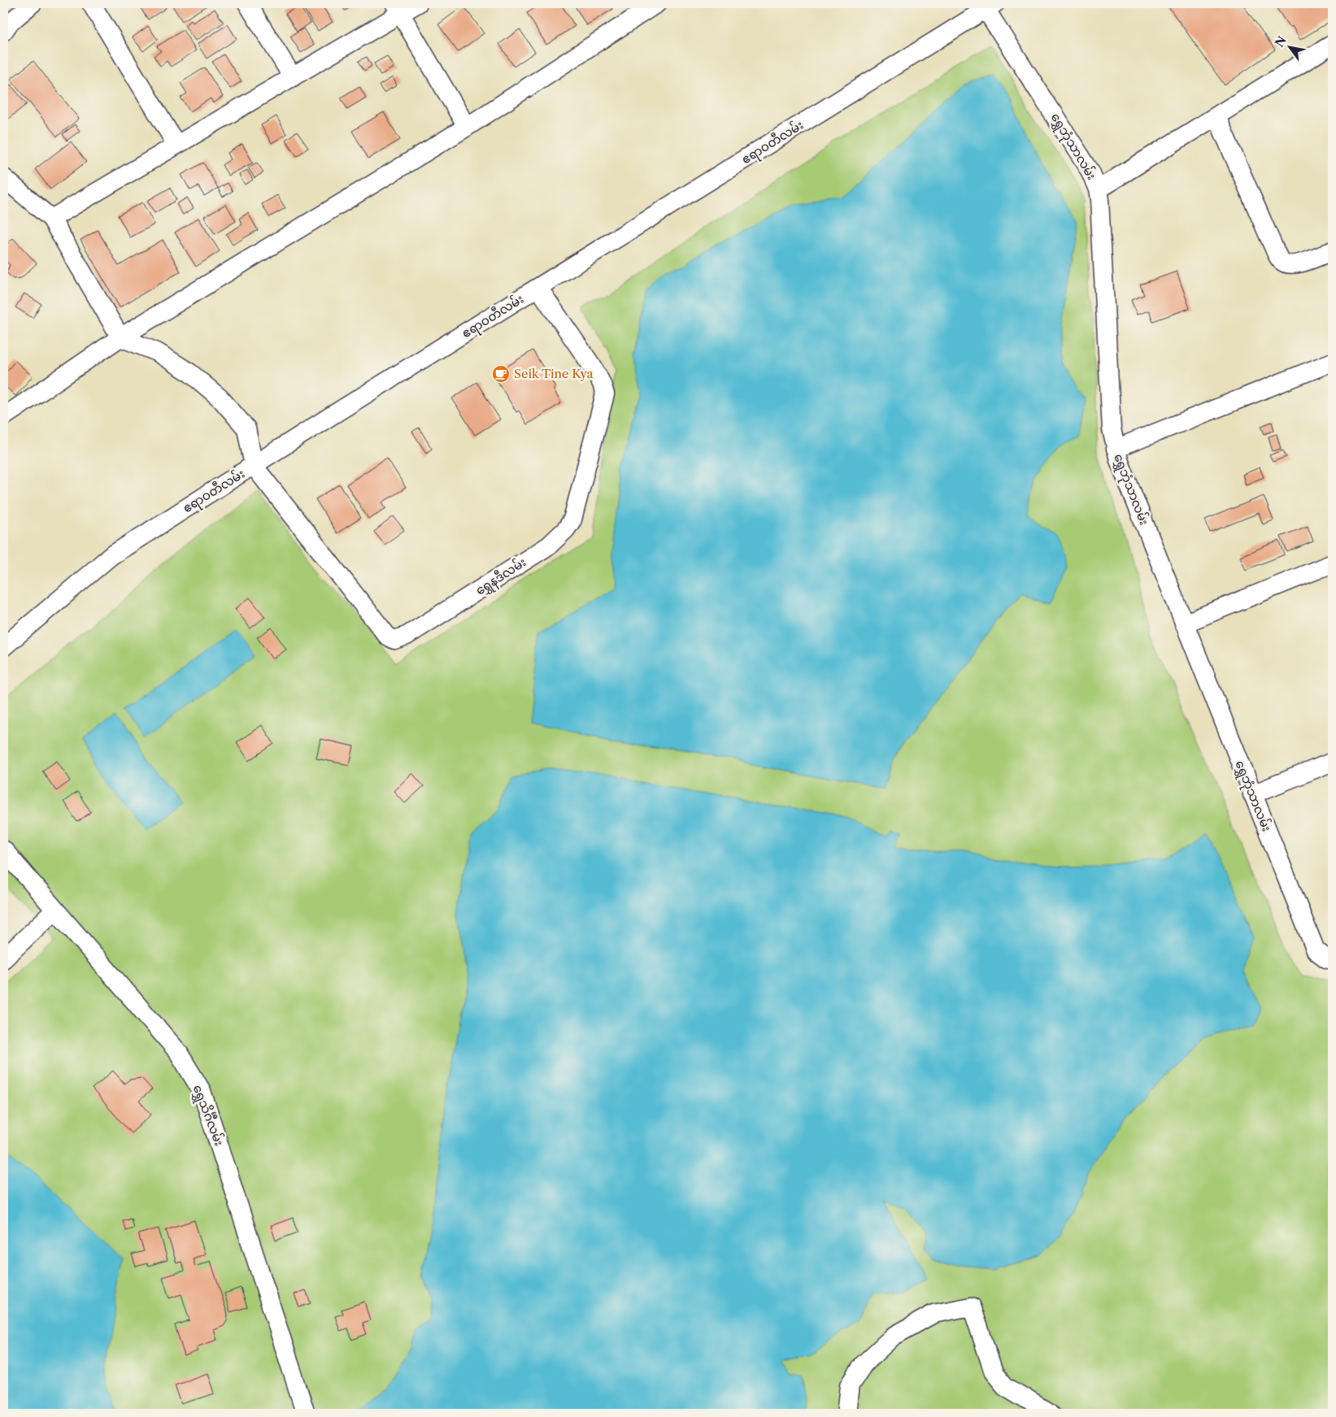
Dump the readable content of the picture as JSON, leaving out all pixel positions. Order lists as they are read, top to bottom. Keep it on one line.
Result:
{"streets":{"street":["ဧရာဝတီလမ်း","ရွှေဘုံသာလမ်း","ရွှေနဒီလမ်း","ရွှေသိင်္ဂီလမ်း"]},"crossings":[["ဧရာဝတီလမ်း","ရွှေဘုံသာလမ်း"],["ဧရာဝတီလမ်း","ရွှေနဒီလမ်း"]],"places":{"cafe":["Seik Tine Kya"]},"north":"top left"}
